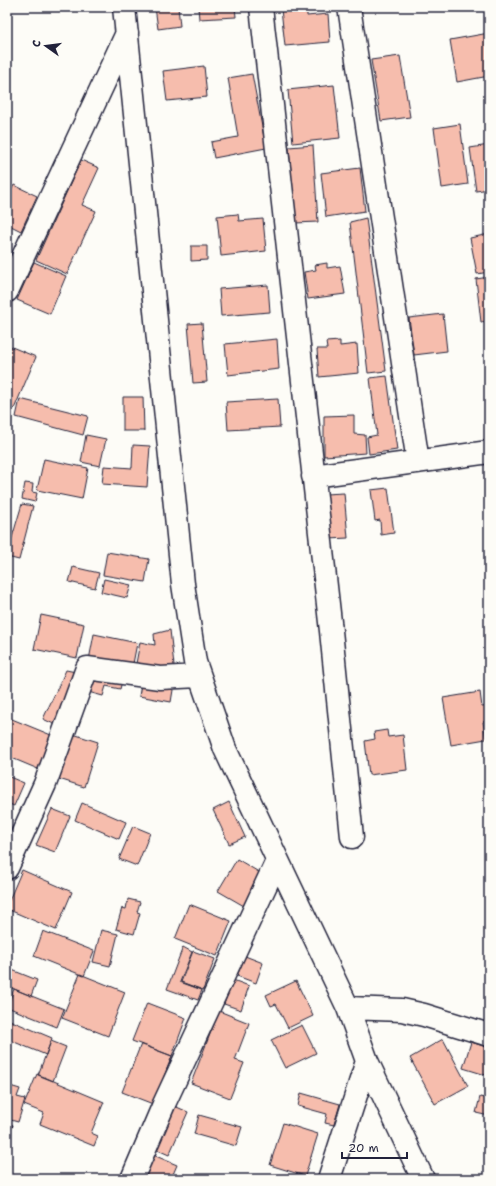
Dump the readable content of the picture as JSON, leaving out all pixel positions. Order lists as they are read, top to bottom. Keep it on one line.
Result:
{"scale_bar":"20 m","north":"left"}
